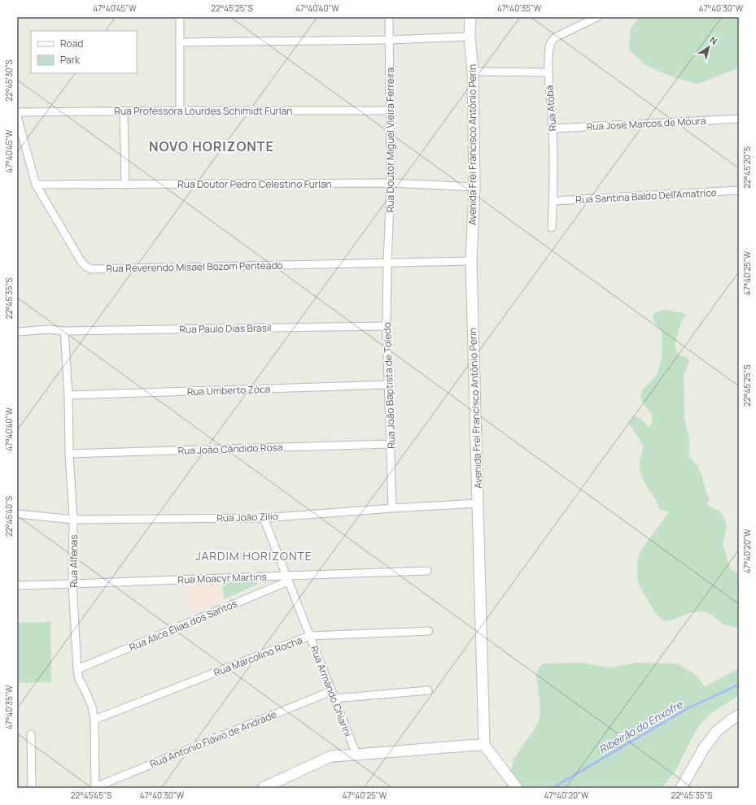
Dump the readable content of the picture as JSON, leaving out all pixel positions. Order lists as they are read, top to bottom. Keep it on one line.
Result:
{"streets":{"street":["Rua Atobá","Rua Professora Lourdes Schimidt Furlan","Rua José Marcos de Moura","Rua Doutor Miguel Vieira Ferreira","Avenida Frei Francisco Antônio Perin","Rua Doutor Pedro Celestino Furlan","Rua Santina Baldo Dell'Amatrice","Rua Reverendo Misael Bozom Penteado","Rua Paulo Dias Brasil","Rua João Baptista de Toledo","Rua Umberto Zóca","Rua João Cândido Rosa","Rua João Zilio","Rua Alfenas","Rua Moacyr Martins","Rua Alice Elias dos Santos","Rua Marcolino Rocha","Rua Armando Chiarini","Rua Antonio Flávio de Andrade"]},"crossings":[["Rua Atobá","Rua José Marcos de Moura"],["Rua Atobá","Rua Santina Baldo Dell'Amatrice"],["Rua Professora Lourdes Schimidt Furlan","Rua Doutor Miguel Vieira Ferreira"],["Rua Doutor Miguel Vieira Ferreira","Rua Doutor Pedro Celestino Furlan"],["Rua Doutor Miguel Vieira Ferreira","Rua Reverendo Misael Bozom Penteado"],["Rua Doutor Miguel Vieira Ferreira","Rua João Baptista de Toledo"],["Avenida Frei Francisco Antônio Perin","Rua Doutor Pedro Celestino Furlan"],["Avenida Frei Francisco Antônio Perin","Rua Reverendo Misael Bozom Penteado"],["Avenida Frei Francisco Antônio Perin","Rua João Zilio"],["Rua Doutor Pedro Celestino Furlan","Rua Reverendo Misael Bozom Penteado"],["Rua Reverendo Misael Bozom Penteado","Rua João Baptista de Toledo"],["Rua Paulo Dias Brasil","Rua João Baptista de Toledo"],["Rua Paulo Dias Brasil","Rua Alfenas"],["Rua João Baptista de Toledo","Rua Umberto Zóca"],["Rua João Baptista de Toledo","Rua João Cândido Rosa"],["Rua João Baptista de Toledo","Rua João Zilio"],["Rua Umberto Zóca","Rua Alfenas"],["Rua João Cândido Rosa","Rua Alfenas"],["Rua João Zilio","Rua Alfenas"],["Rua João Zilio","Rua Armando Chiarini"],["Rua Alfenas","Rua Moacyr Martins"],["Rua Alfenas","Rua Alice Elias dos Santos"],["Rua Alfenas","Rua Marcolino Rocha"],["Rua Alfenas","Rua Antonio Flávio de Andrade"],["Rua Moacyr Martins","Rua Alice Elias dos Santos"],["Rua Moacyr Martins","Rua Armando Chiarini"],["Rua Alice Elias dos Santos","Rua Armando Chiarini"],["Rua Marcolino Rocha","Rua Armando Chiarini"],["Rua Armando Chiarini","Rua Antonio Flávio de Andrade"]],"districts":["NOVO HORIZONTE","JARDIM HORIZONTE"],"water":["Ribeirão do Enxofre"],"legend":["Road","Park"],"north":"top right","coordinates":["47°40'45\"W","22°45'25\"S","47°40'40\"W","47°40'35\"W","47°40'30\"W","22°45'30\"S","22°45'20\"S","47°40'25\"W","22°45'35\"S","22°45'40\"S","47°40'20\"W","22°45'45\"S"]}
